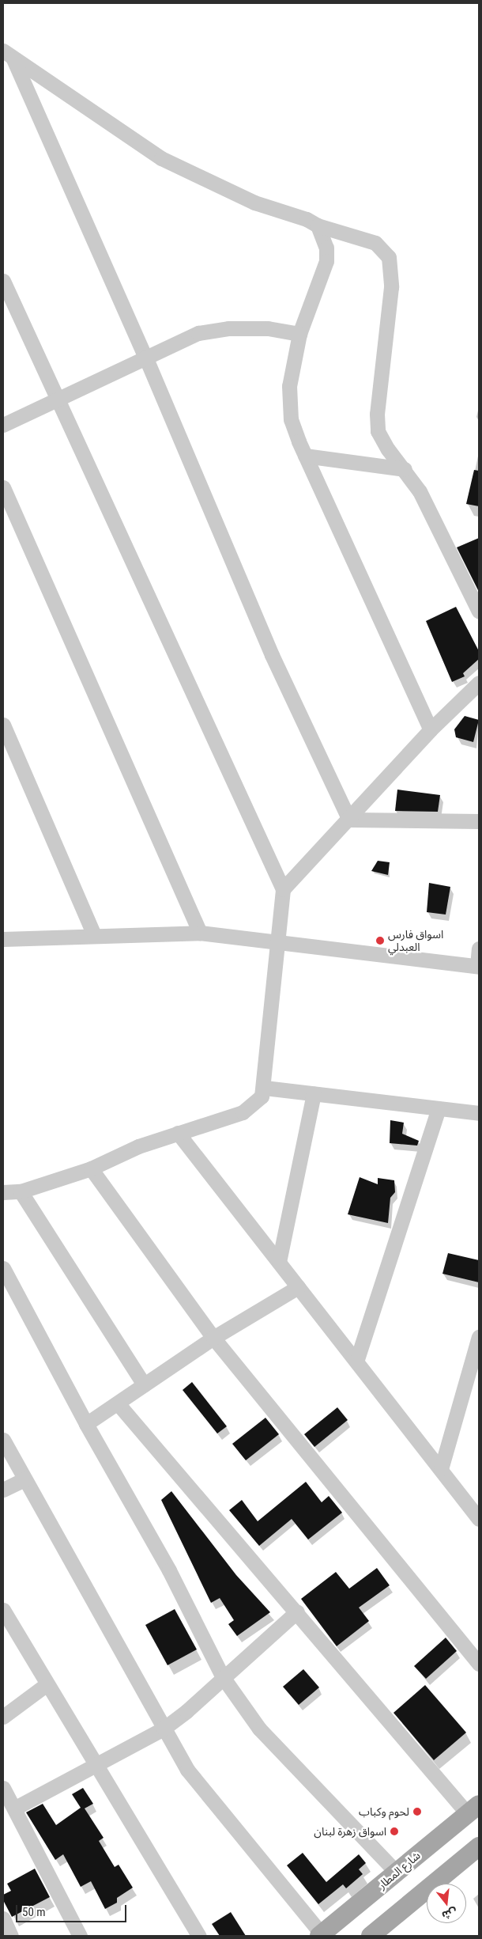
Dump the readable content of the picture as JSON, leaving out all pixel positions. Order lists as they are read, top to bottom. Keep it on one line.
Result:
{"streets":{"main road":["شارع المطار"]},"places":["اسواق فارس العبدلي","لحوم وكباب","اسواق زهرة لبنان"],"scale_bar":"50 m","north":"bottom"}
